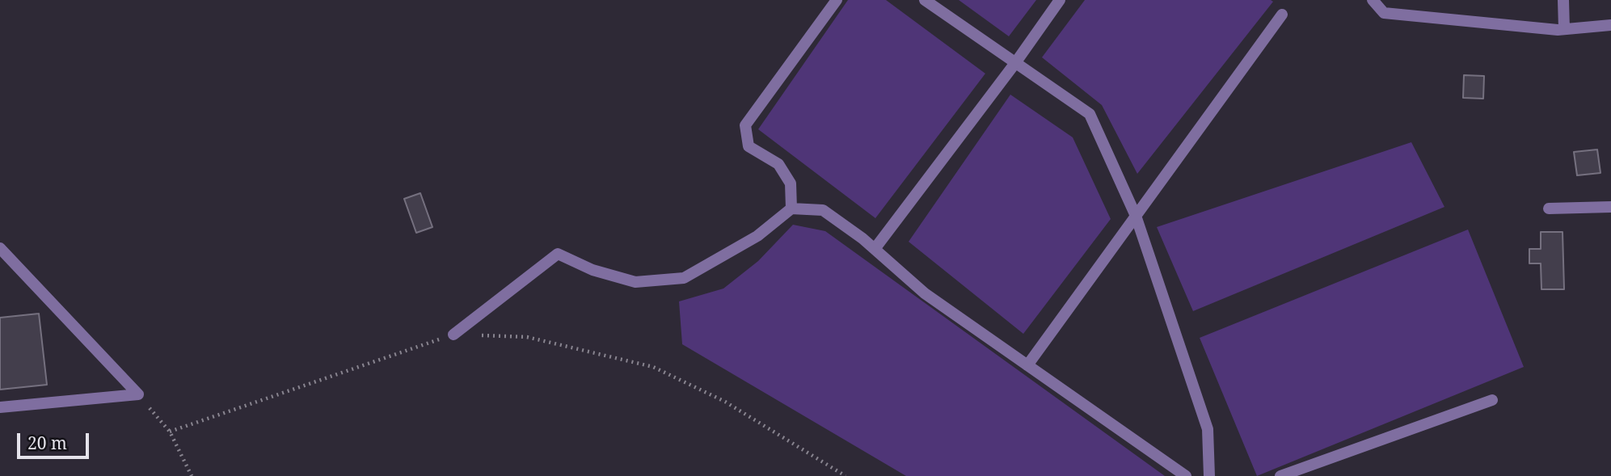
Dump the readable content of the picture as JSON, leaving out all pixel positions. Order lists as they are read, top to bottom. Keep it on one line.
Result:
{"scale_bar":"20 m"}
